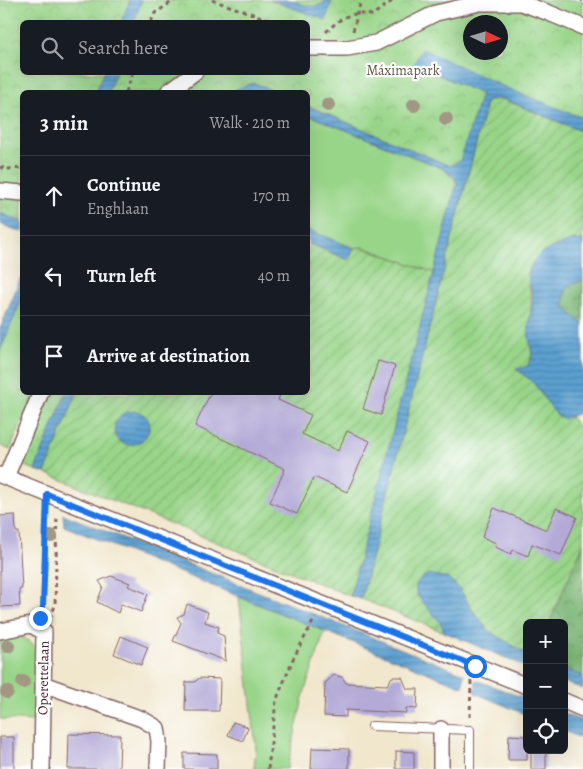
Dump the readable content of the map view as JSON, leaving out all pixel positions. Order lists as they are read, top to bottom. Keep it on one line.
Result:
{"streets":{"street":["Operettelaan"]},"parks":["Máximapark"],"north":"right","page":{"search":"Search here","heading":["3 min","Walk · 210 m"],"list":[["Continue","Enghlaan","170 m"],["Turn left","40 m"],"Arrive at destination"],"map_buttons":["+","−"]}}
